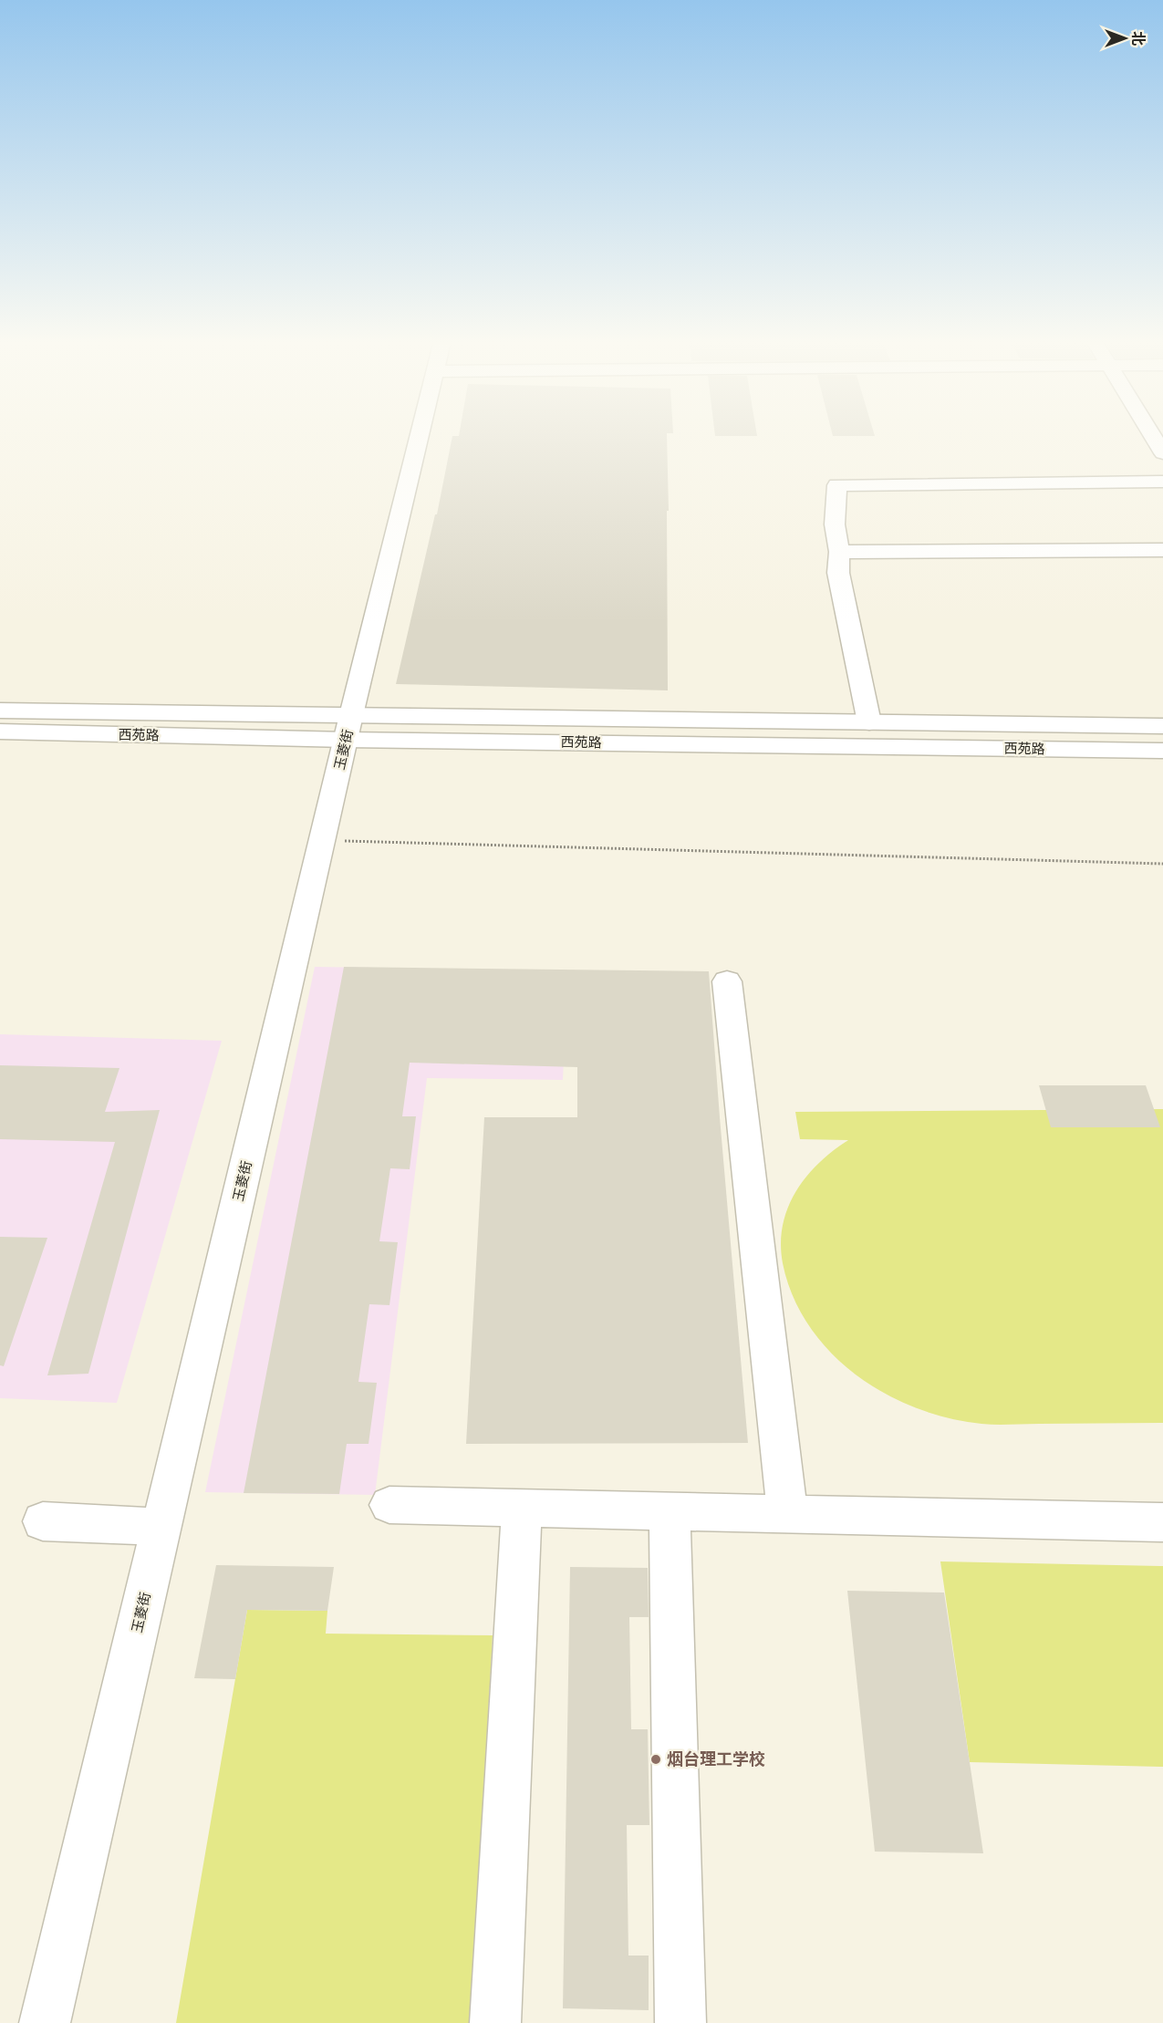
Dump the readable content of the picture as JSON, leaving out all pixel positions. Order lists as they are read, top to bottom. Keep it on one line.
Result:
{"streets":{"street":["西苑路","玉菱街"]},"crossings":[["西苑路","玉菱街"]],"places":["烟台理工学校"],"north":"right"}
